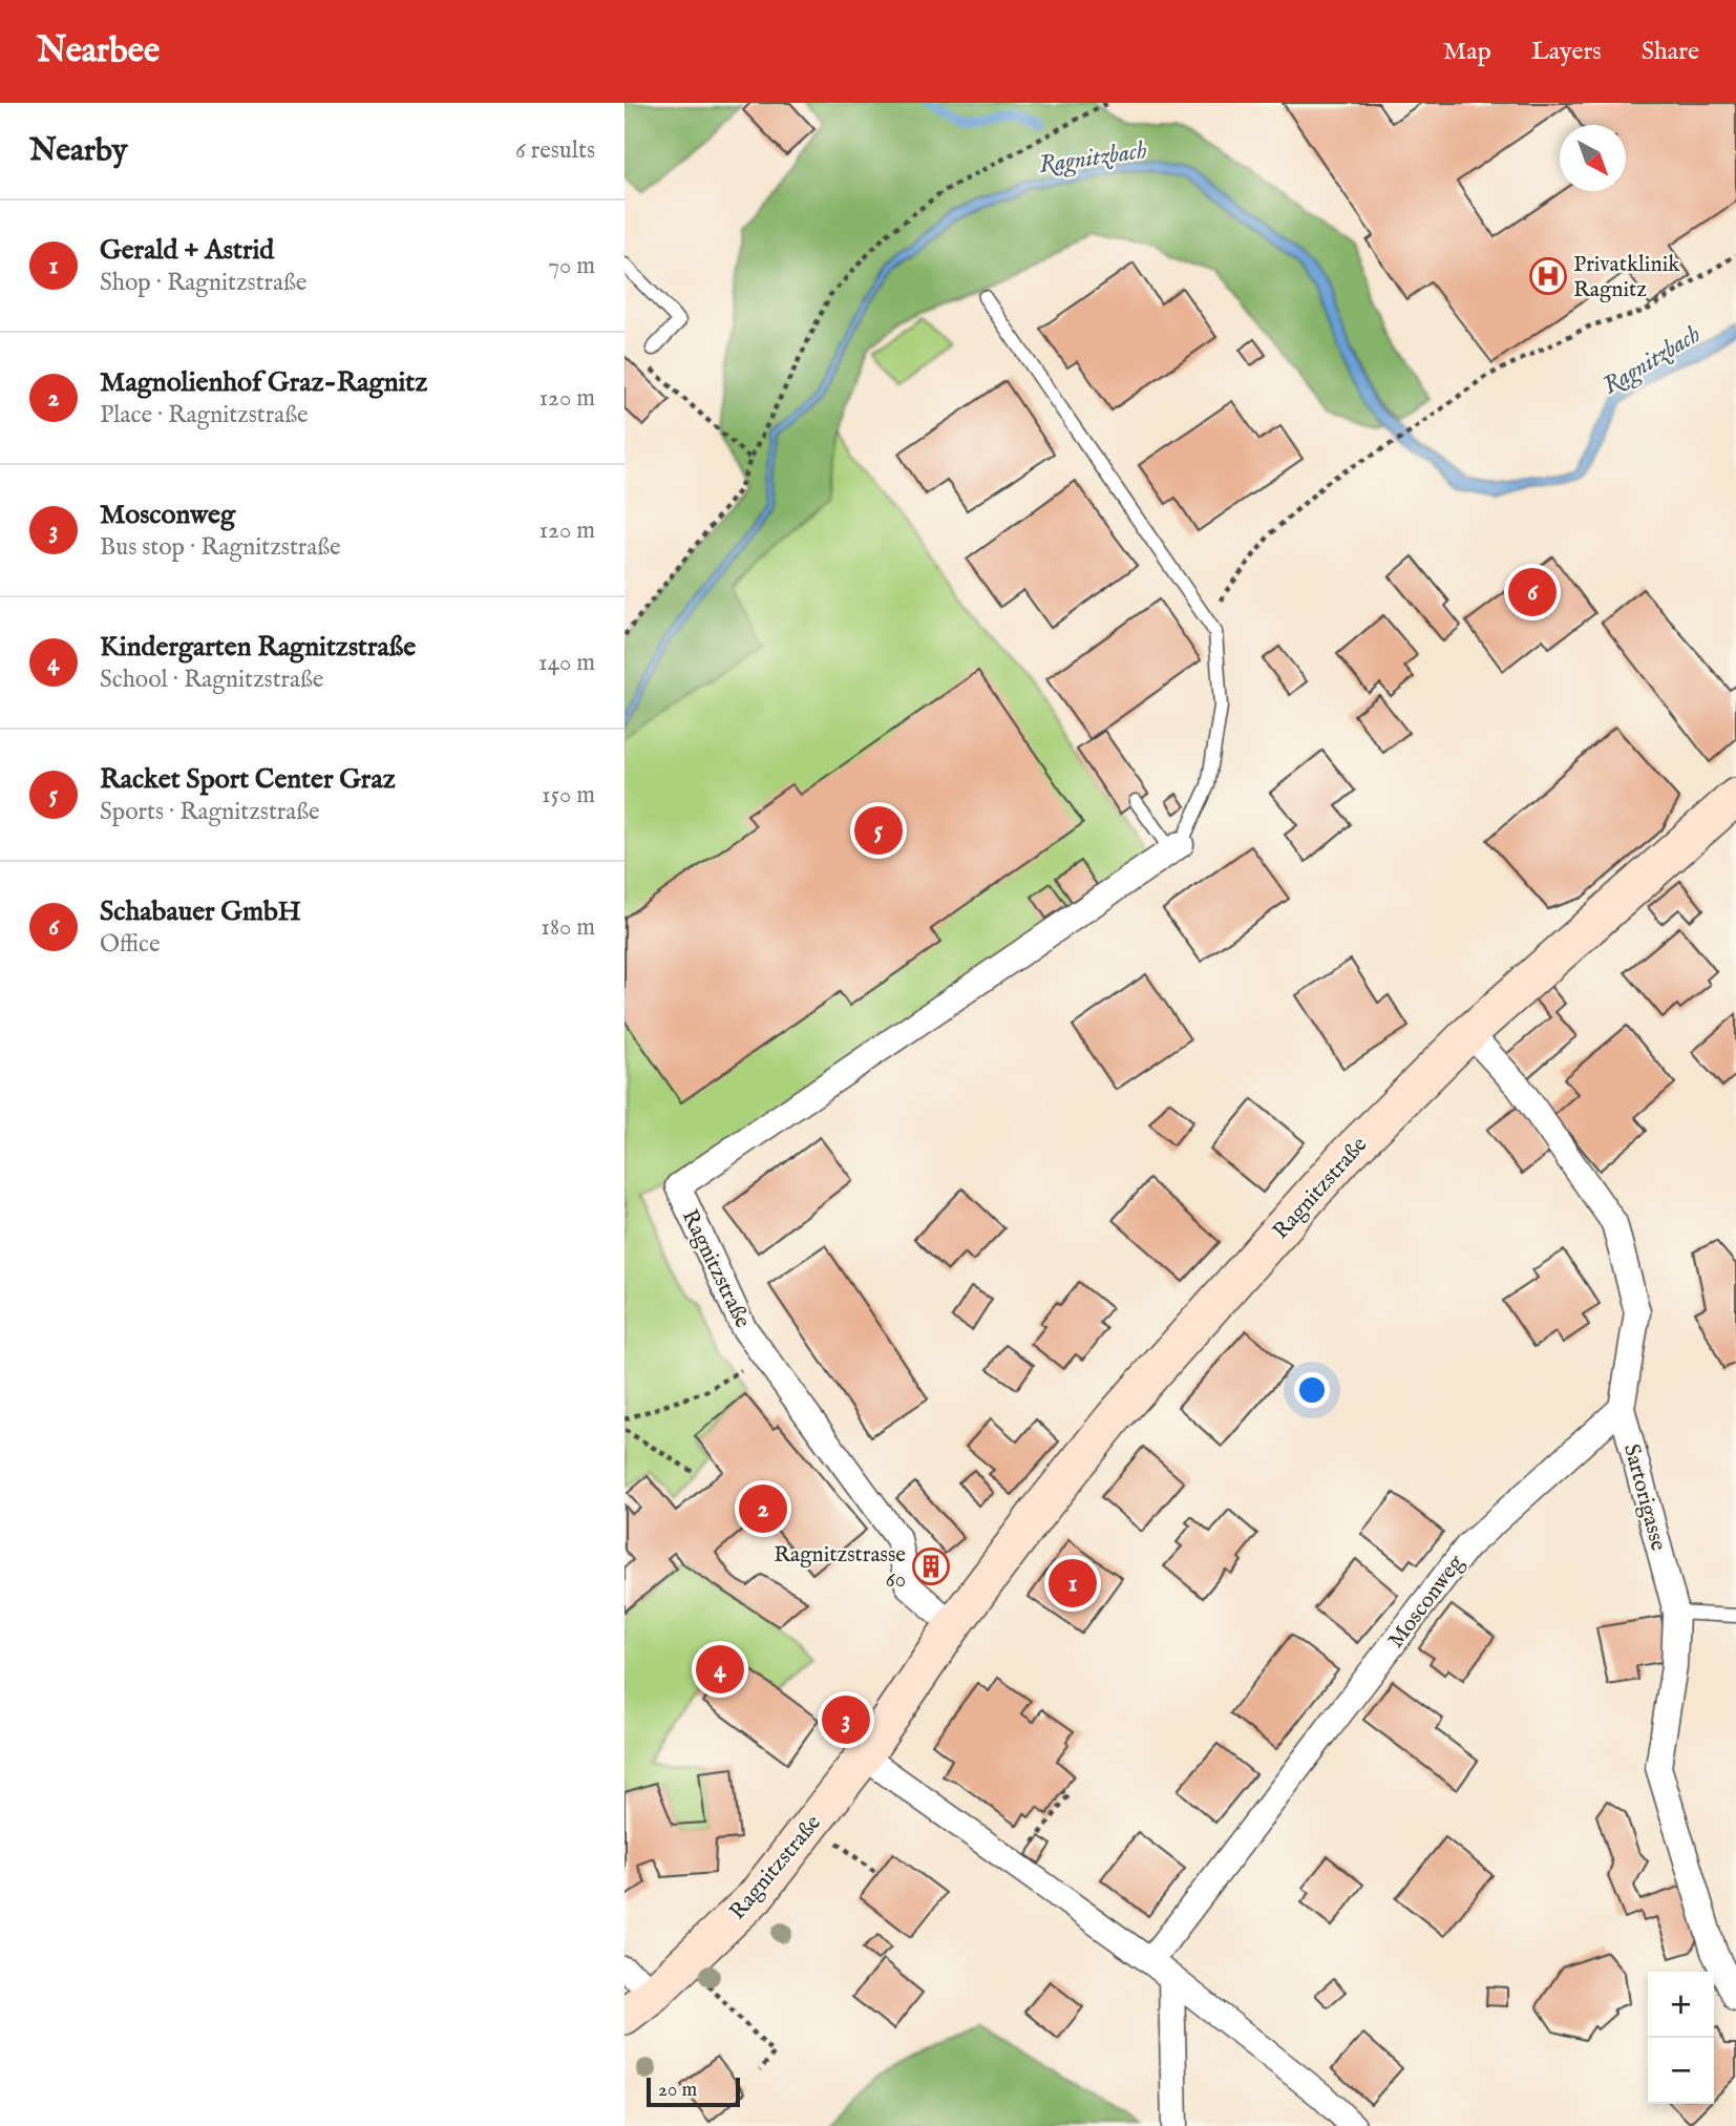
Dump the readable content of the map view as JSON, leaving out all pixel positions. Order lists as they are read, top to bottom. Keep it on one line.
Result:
{"streets":{"main road":["Ragnitzstraße"],"street":["Sartorigasse","Mosconweg"]},"crossings":[["Ragnitzstraße","Sartorigasse"],["Sartorigasse","Mosconweg"]],"water":["Ragnitzbach"],"places":{"hospital":["Privatklinik Ragnitz"],"building":["Ragnitzstrasse 60"]},"scale_bar":"20 m","north":"bottom right","page":{"header":"Nearbee","nav":["Map","Layers","Share"],"heading":["Nearby","6 results"],"list":[{"mark":"1","name":"Gerald + Astrid","note":"Shop · Ragnitzstraße","value":"70 m"},{"mark":"2","name":"Magnolienhof Graz-Ragnitz","note":"Place · Ragnitzstraße","value":"120 m"},{"mark":"3","name":"Mosconweg","note":"Bus stop · Ragnitzstraße","value":"120 m"},{"mark":"4","name":"Kindergarten Ragnitzstraße","note":"School · Ragnitzstraße","value":"140 m"},{"mark":"5","name":"Racket Sport Center Graz","note":"Sports · Ragnitzstraße","value":"150 m"},{"mark":"6","name":"Schabauer GmbH","note":"Office","value":"180 m"}],"pins":["6","5","2","1","4","3"],"map_buttons":["+","−"],"scale":"20 m"}}
